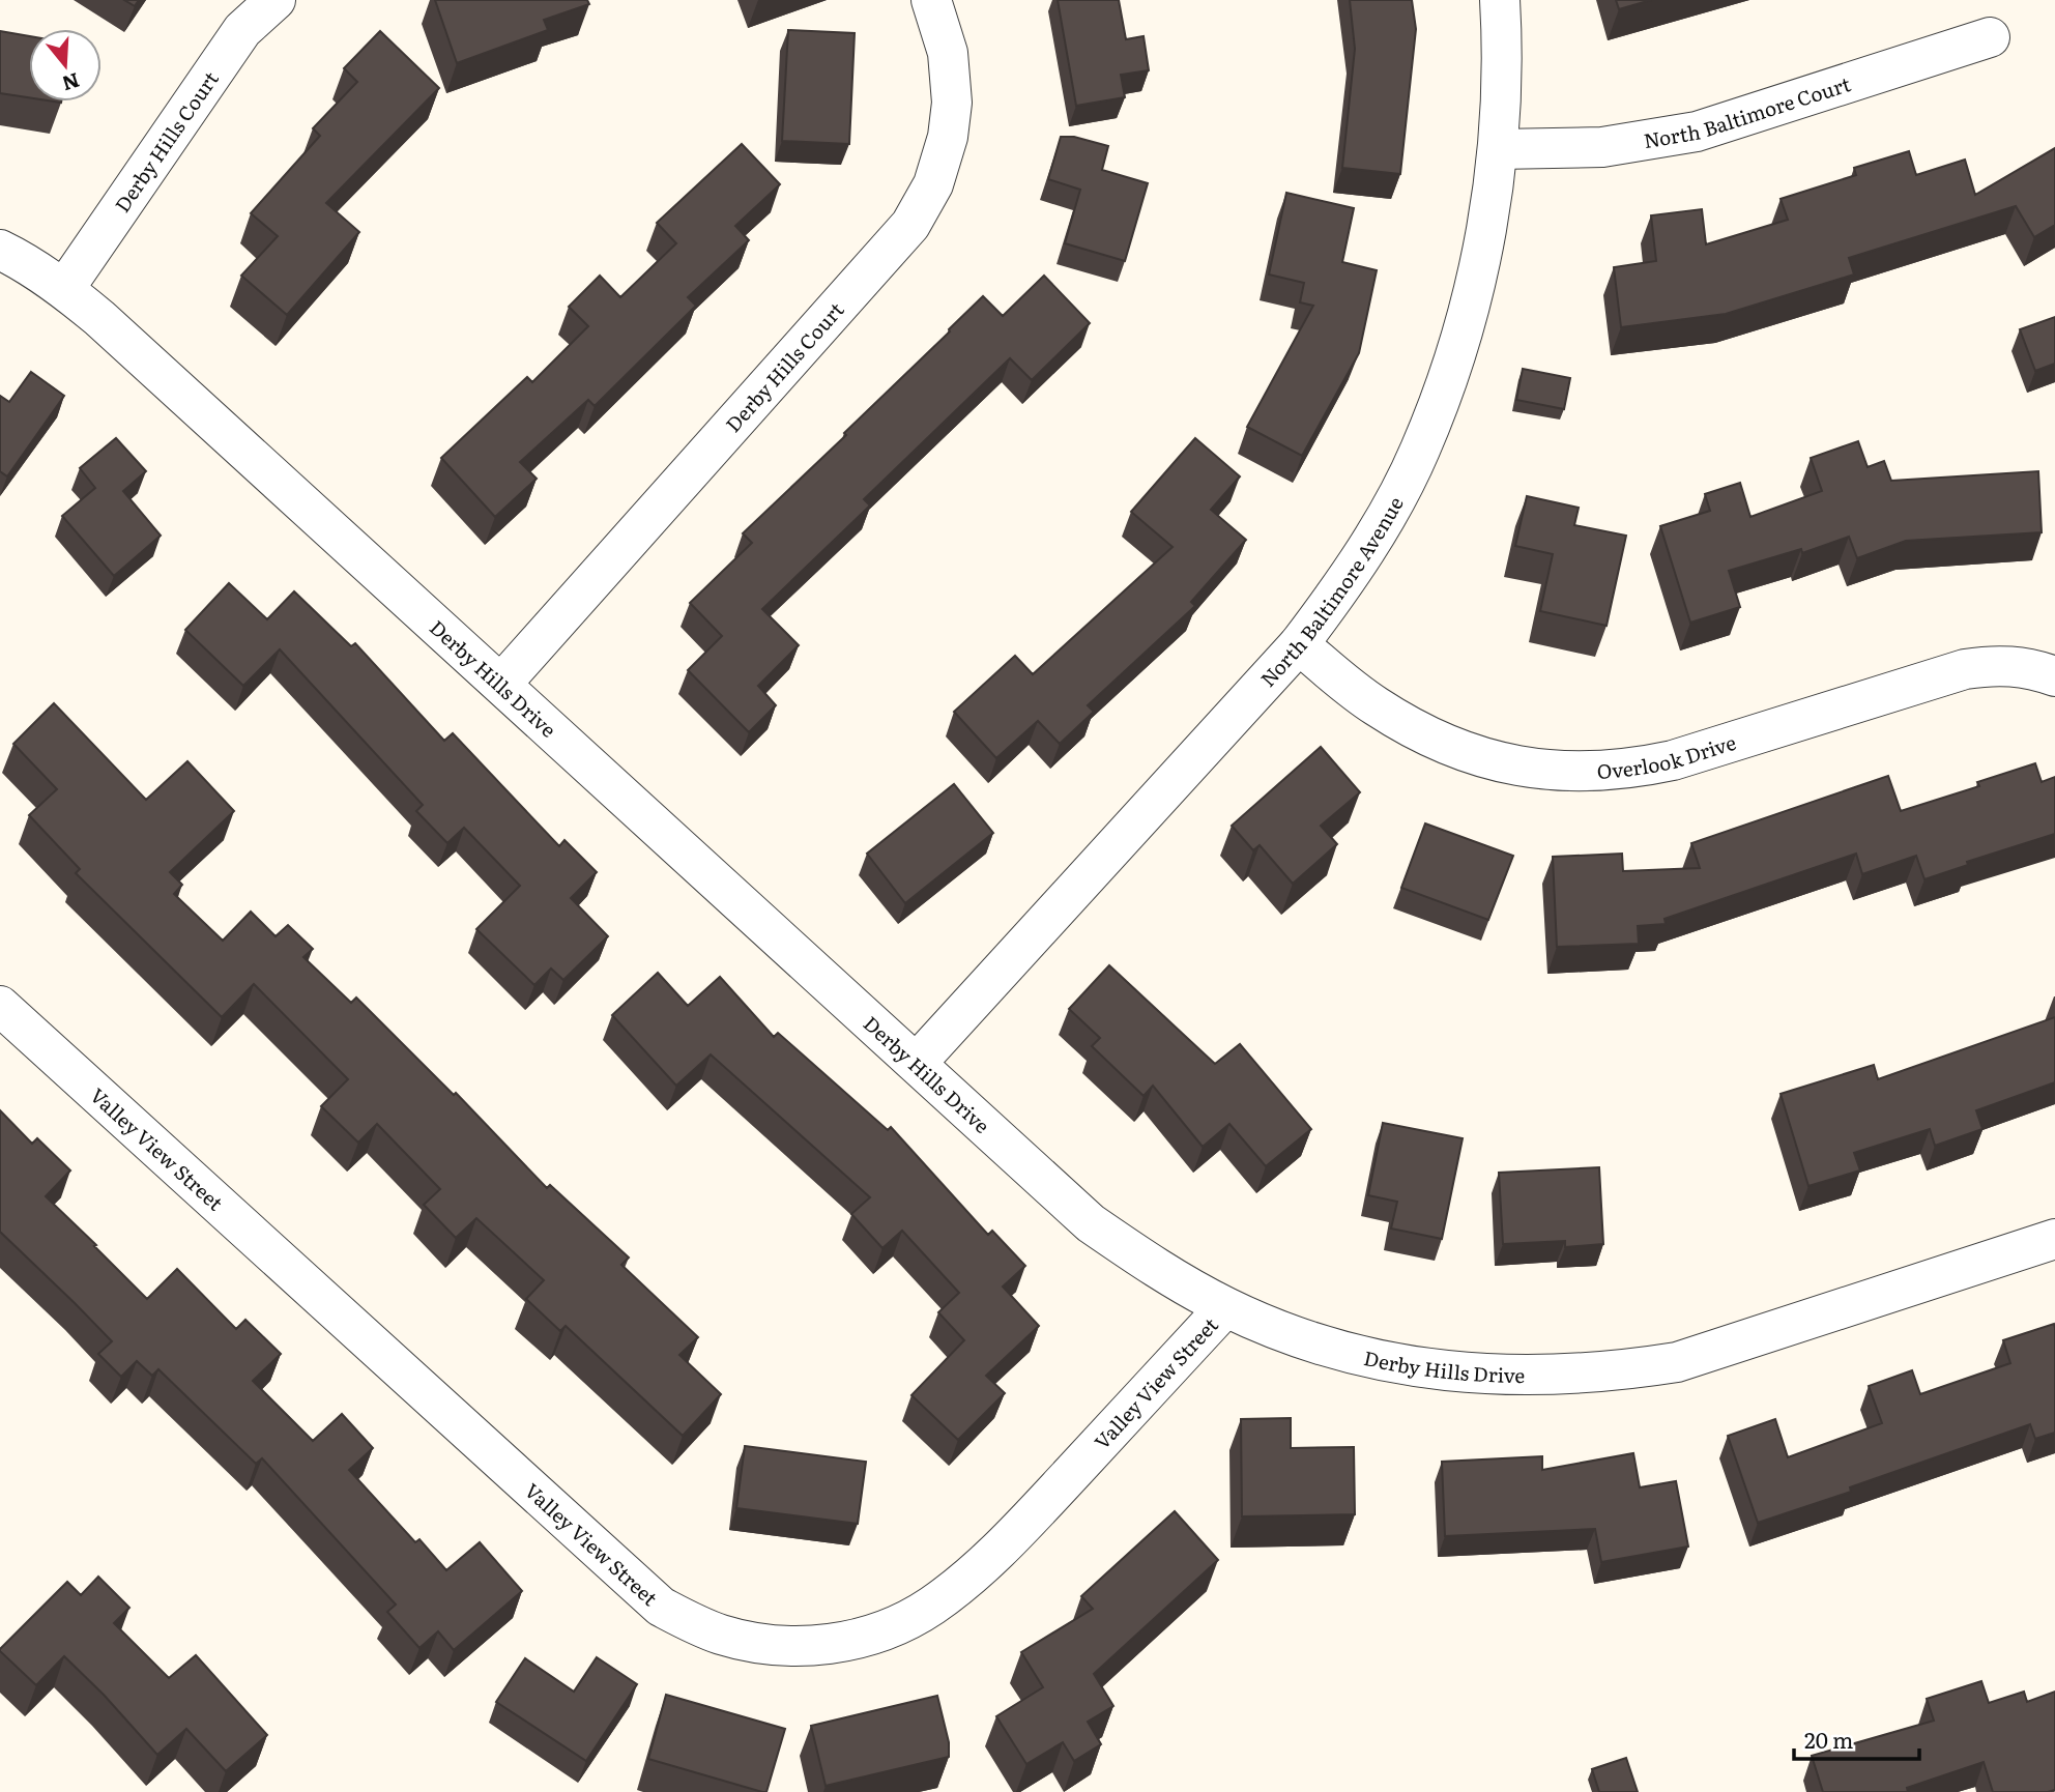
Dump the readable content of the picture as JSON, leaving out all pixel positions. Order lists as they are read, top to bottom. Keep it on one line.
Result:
{"streets":{"street":["North Baltimore Court","Derby Hills Court","North Baltimore Avenue","Derby Hills Drive","Overlook Drive","Valley View Street"]},"crossings":[["North Baltimore Court","North Baltimore Avenue"],["Derby Hills Court","Derby Hills Drive"],["North Baltimore Avenue","Derby Hills Drive"],["North Baltimore Avenue","Overlook Drive"],["Derby Hills Drive","Valley View Street"]],"scale_bar":"20 m","north":"bottom"}
